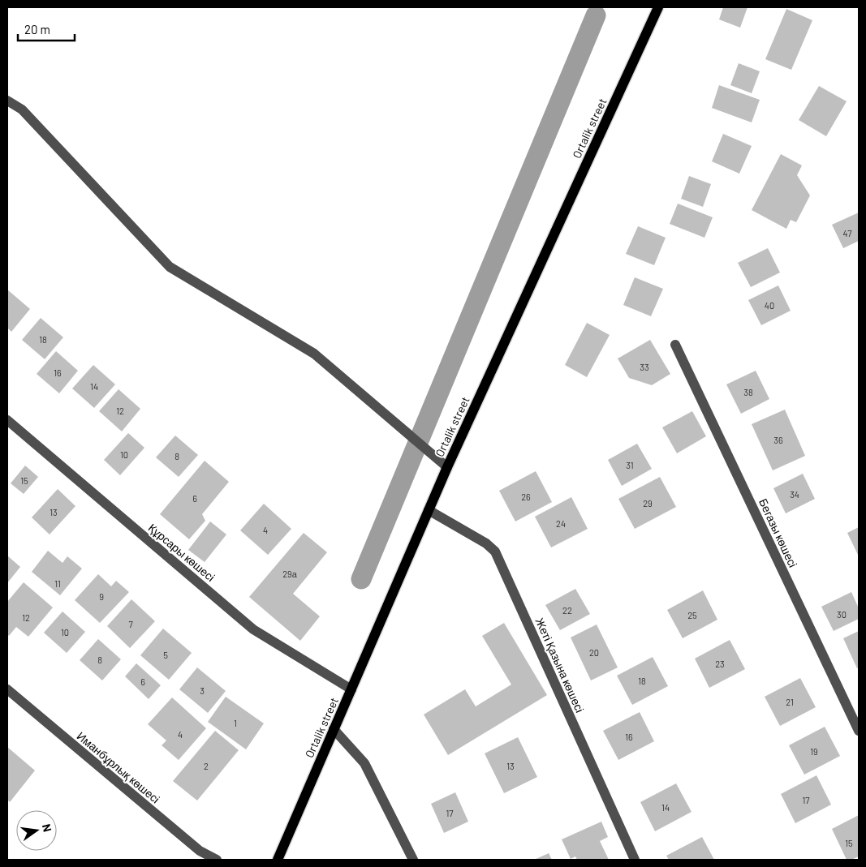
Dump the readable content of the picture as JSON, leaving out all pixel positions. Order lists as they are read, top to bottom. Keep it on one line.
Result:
{"streets":{"main road":["Ortalik street"],"street":["Бегазы көшесі","Құрсары көшесі","Жеті Қазына көшесі","Иманбұрлық көшесі"]},"crossings":[["Ortalik street","Құрсары көшесі"],["Ortalik street","Жеті Қазына көшесі"]],"house_numbers":["47","40","18","33","16","14","38","12","36","10","8","31","15","34","26","6","29","13","24","4","29а","11","9","22","30","25","12","7","10","20","5","8","23","18","6","3","21","1","4","16","19","2","13","17","14","17","15"],"scale_bar":"20 m","north":"right"}
